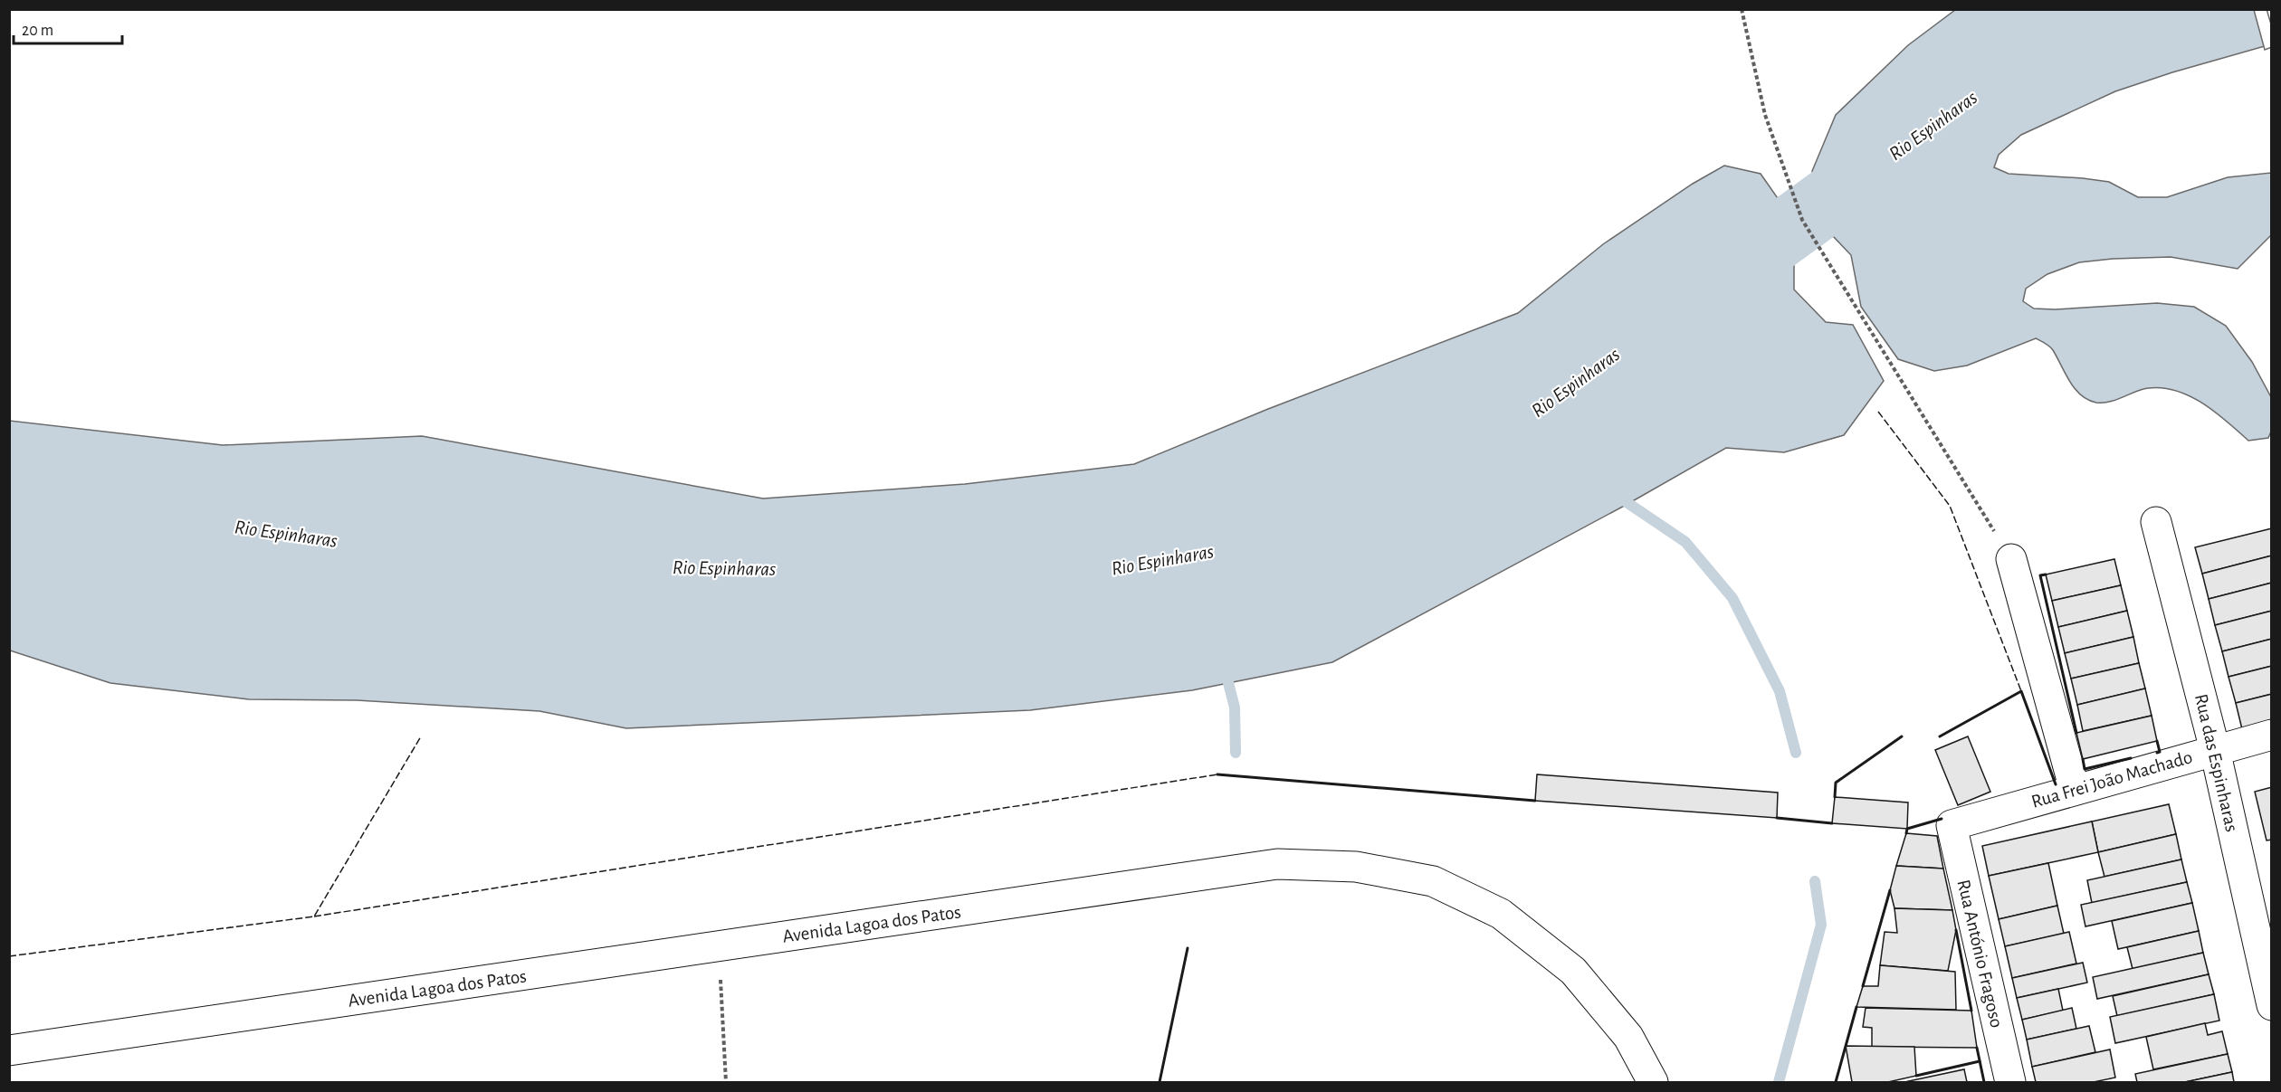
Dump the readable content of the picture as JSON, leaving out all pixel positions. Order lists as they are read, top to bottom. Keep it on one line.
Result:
{"streets":{"street":["Rua das Espinharas","Rua Frei João Machado","Avenida Lagoa dos Patos","Rua António Fragoso"]},"crossings":[["Rua das Espinharas","Rua Frei João Machado"],["Rua Frei João Machado","Rua António Fragoso"]],"water":["Rio Espinharas"],"scale_bar":"20 m"}
